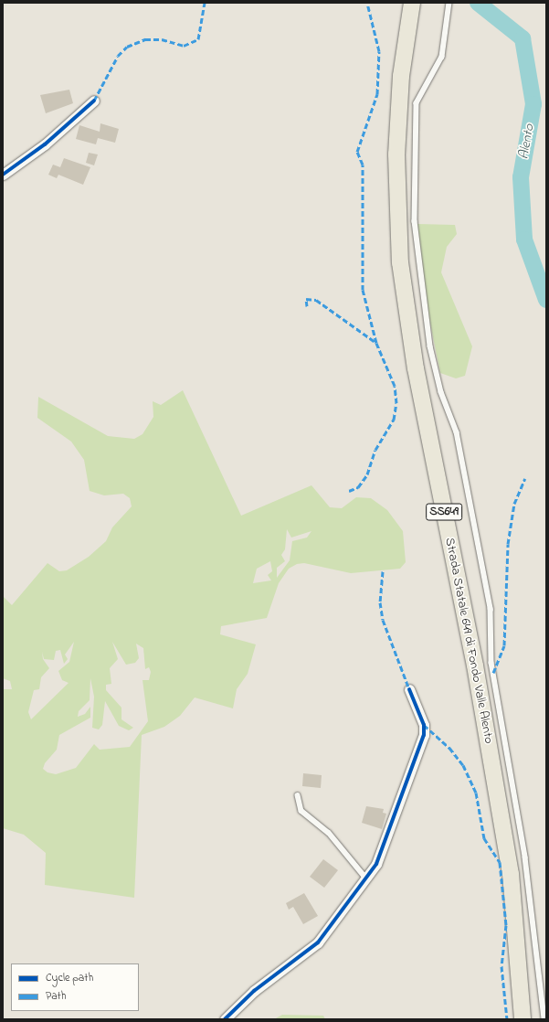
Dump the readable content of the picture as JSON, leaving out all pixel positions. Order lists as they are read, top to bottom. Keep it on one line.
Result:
{"streets":{"highway":["SS649","Strada Statale 649 di Fondo Valle Alento"]},"water":["Alento"],"legend":["Cycle path","Path"]}
